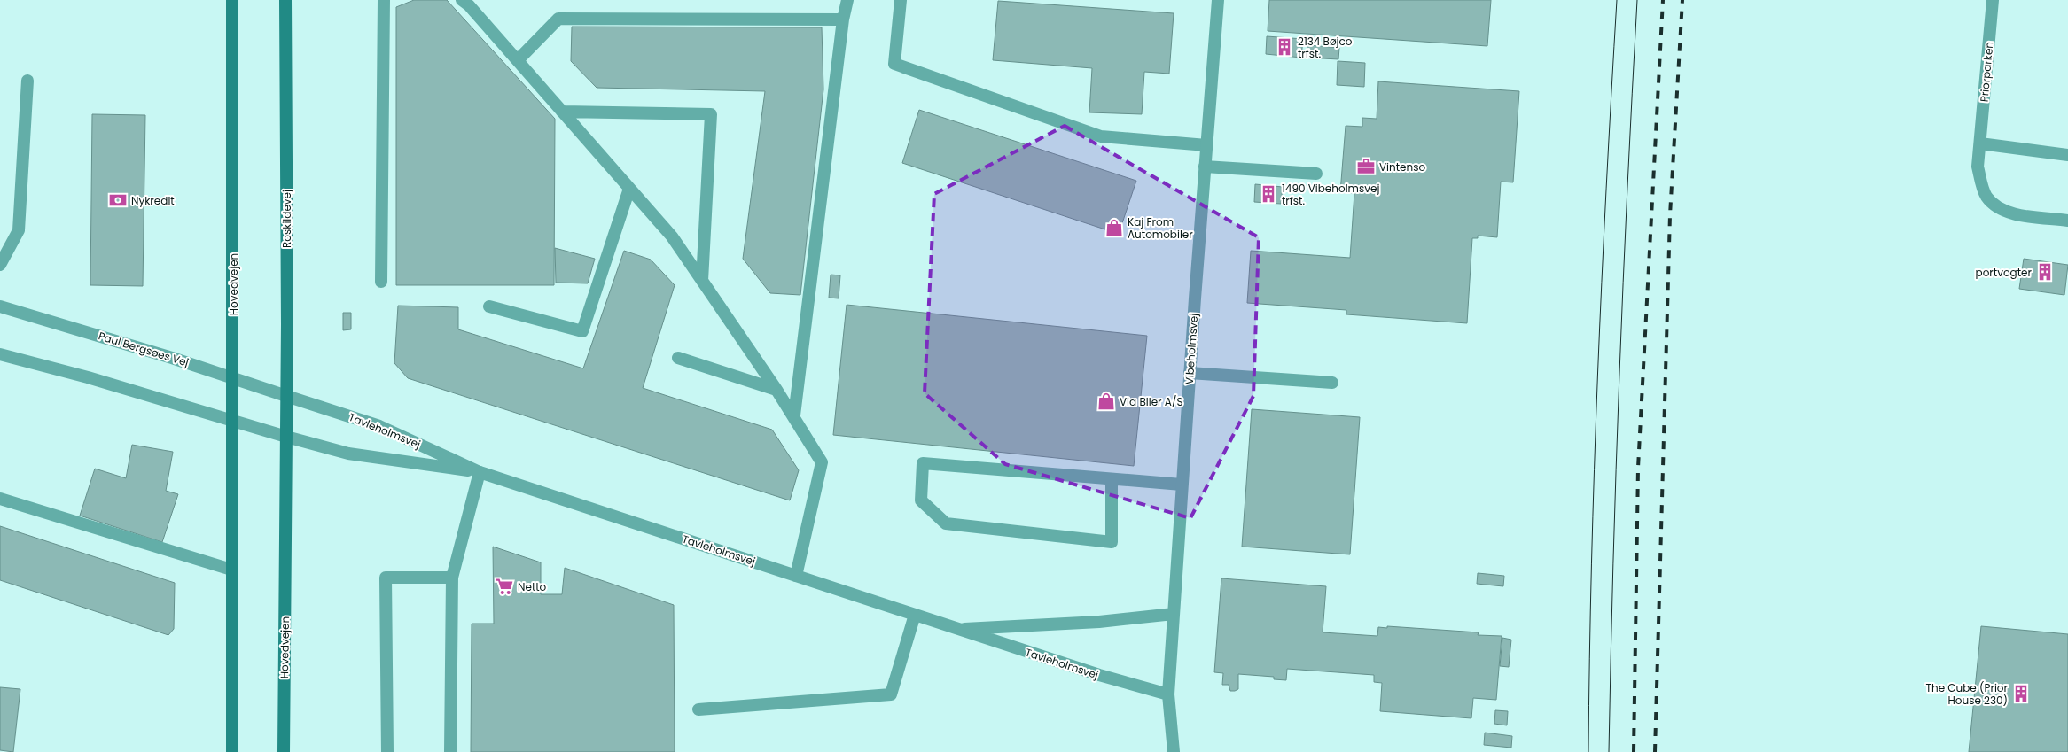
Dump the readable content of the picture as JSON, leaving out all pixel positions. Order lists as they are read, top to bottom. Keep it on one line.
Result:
{"streets":{"main road":["Roskildevej","Hovedvejen"],"street":["Priorparken","Paul Bergsøes Vej","Vibeholmsvej","Tavleholmsvej"]},"crossings":[["Roskildevej","Hovedvejen"],["Roskildevej","Paul Bergsøes Vej"],["Roskildevej","Tavleholmsvej"],["Hovedvejen","Paul Bergsøes Vej"],["Hovedvejen","Tavleholmsvej"],["Paul Bergsøes Vej","Tavleholmsvej"],["Vibeholmsvej","Tavleholmsvej"]],"places":{"building":["2134 Bøjco trfst.","1490 Vibeholmsvej trfst.","portvogter","The Cube (Prior House 230)"],"office":["Vintenso"],"bank":["Nykredit"],"shop":["Kaj From Automobiler","Via Biler A/S"],"supermarket":["Netto"]}}
